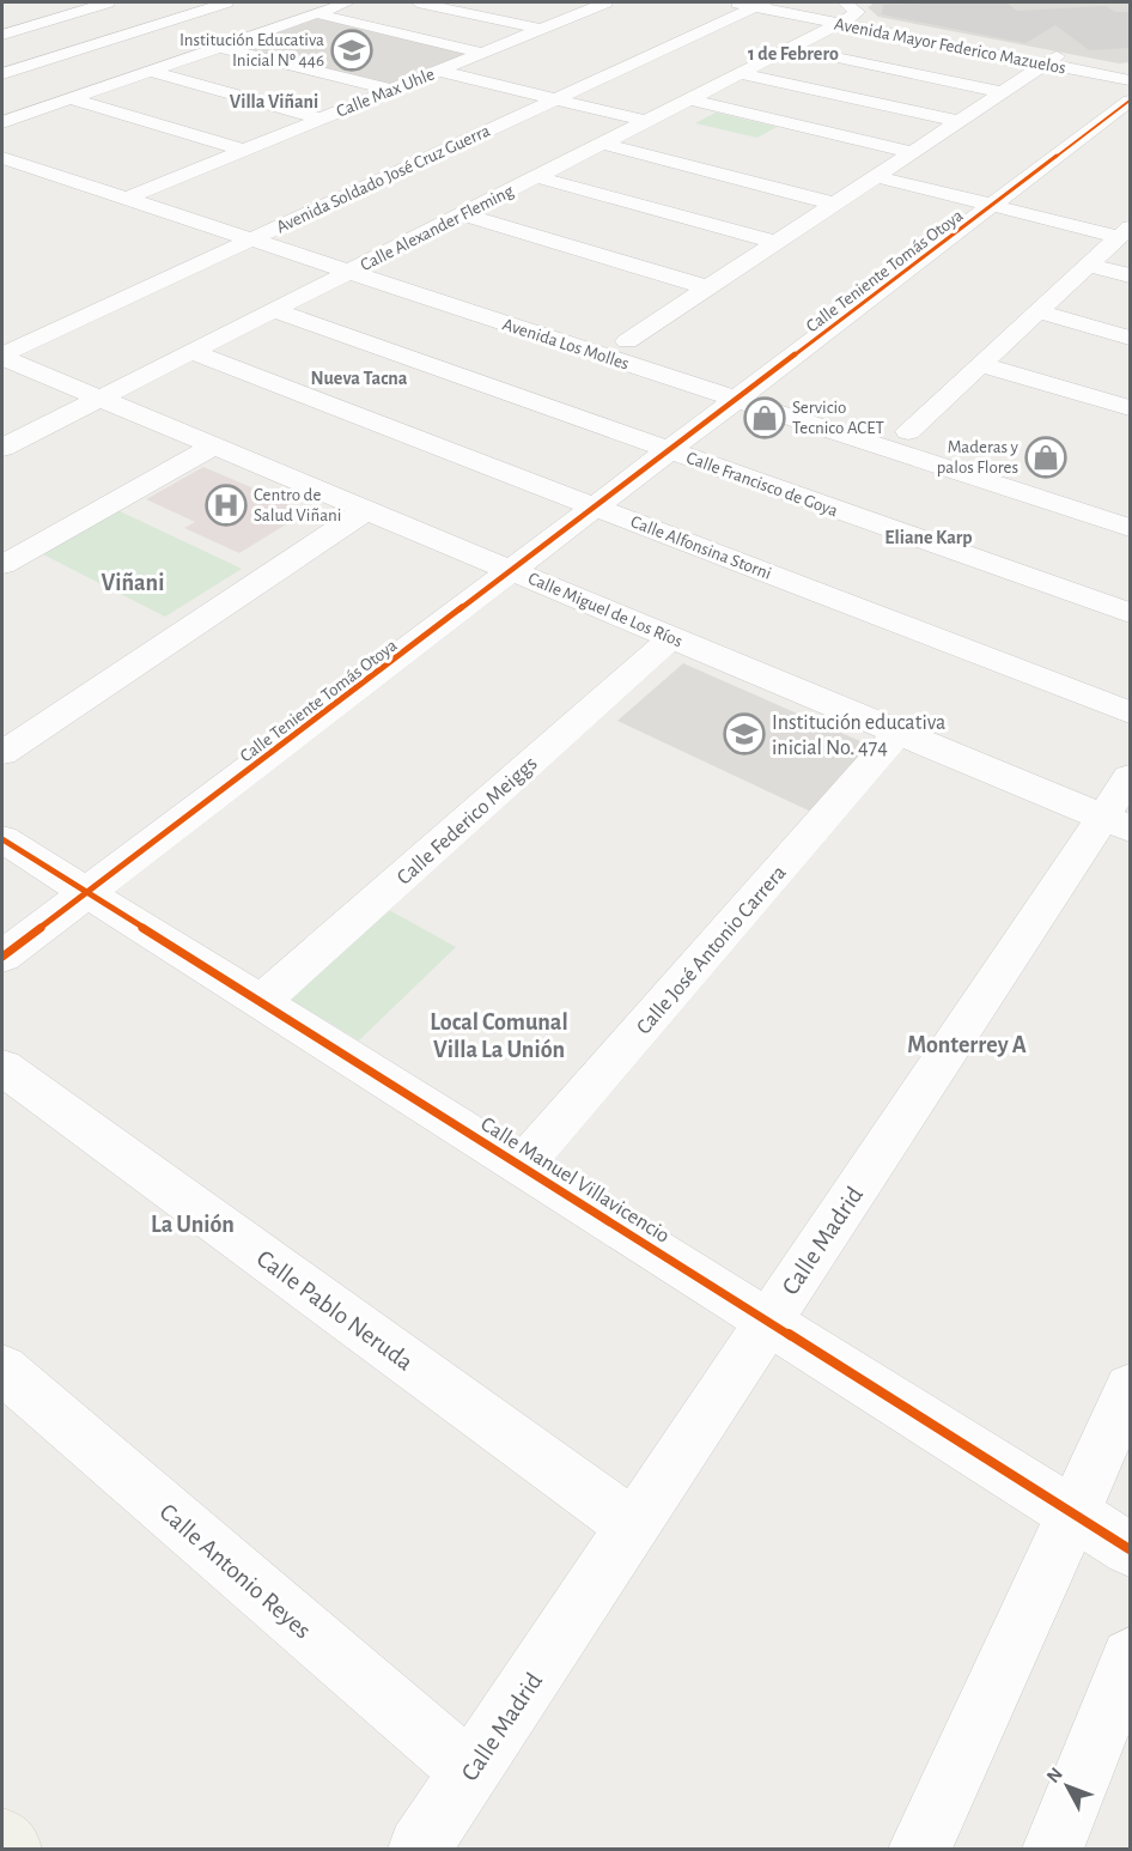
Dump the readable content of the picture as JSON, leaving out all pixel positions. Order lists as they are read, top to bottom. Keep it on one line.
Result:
{"streets":{"street":["Avenida Mayor Federico Mazuelos","Calle Max Uhle","Avenida Soldado José Cruz Guerra","Calle Alexander Fleming","Calle Teniente Tomás Otoya","Avenida Los Molles","Calle Francisco de Goya","Calle Alfonsina Storni","Calle Miguel de Los Ríos","Calle Federico Meiggs","Calle José Antonio Carrera","Calle Manuel Villavicencio","Calle Madrid","Calle Pablo Neruda","Calle Antonio Reyes"]},"crossings":[["Avenida Mayor Federico Mazuelos","Avenida Soldado José Cruz Guerra"],["Avenida Mayor Federico Mazuelos","Calle Alexander Fleming"],["Calle Max Uhle","Avenida Los Molles"],["Avenida Soldado José Cruz Guerra","Avenida Los Molles"],["Avenida Soldado José Cruz Guerra","Calle Miguel de Los Ríos"],["Calle Alexander Fleming","Avenida Los Molles"],["Calle Alexander Fleming","Calle Francisco de Goya"],["Calle Alexander Fleming","Calle Alfonsina Storni"],["Calle Alexander Fleming","Calle Miguel de Los Ríos"],["Calle Teniente Tomás Otoya","Avenida Los Molles"],["Calle Teniente Tomás Otoya","Calle Francisco de Goya"],["Calle Teniente Tomás Otoya","Calle Alfonsina Storni"],["Calle Teniente Tomás Otoya","Calle Miguel de Los Ríos"],["Calle Teniente Tomás Otoya","Calle Manuel Villavicencio"],["Calle Miguel de Los Ríos","Calle Federico Meiggs"],["Calle Miguel de Los Ríos","Calle José Antonio Carrera"],["Calle Miguel de Los Ríos","Calle Madrid"],["Calle Federico Meiggs","Calle Manuel Villavicencio"],["Calle José Antonio Carrera","Calle Manuel Villavicencio"],["Calle Manuel Villavicencio","Calle Madrid"],["Calle Madrid","Calle Pablo Neruda"],["Calle Madrid","Calle Antonio Reyes"]],"districts":["1 de Febrero","Villa Viñani","Nueva Tacna","Eliane Karp","Viñani","Local Comunal Villa La Unión","Monterrey A","La Unión"],"places":{"school or university":["Institución Educativa Inicial Nº 446","Institución educativa inicial No. 474"],"shop":["Servicio Tecnico ACET","Maderas y palos Flores"],"hospital":["Centro de Salud Viñani"]},"north":"top left"}
